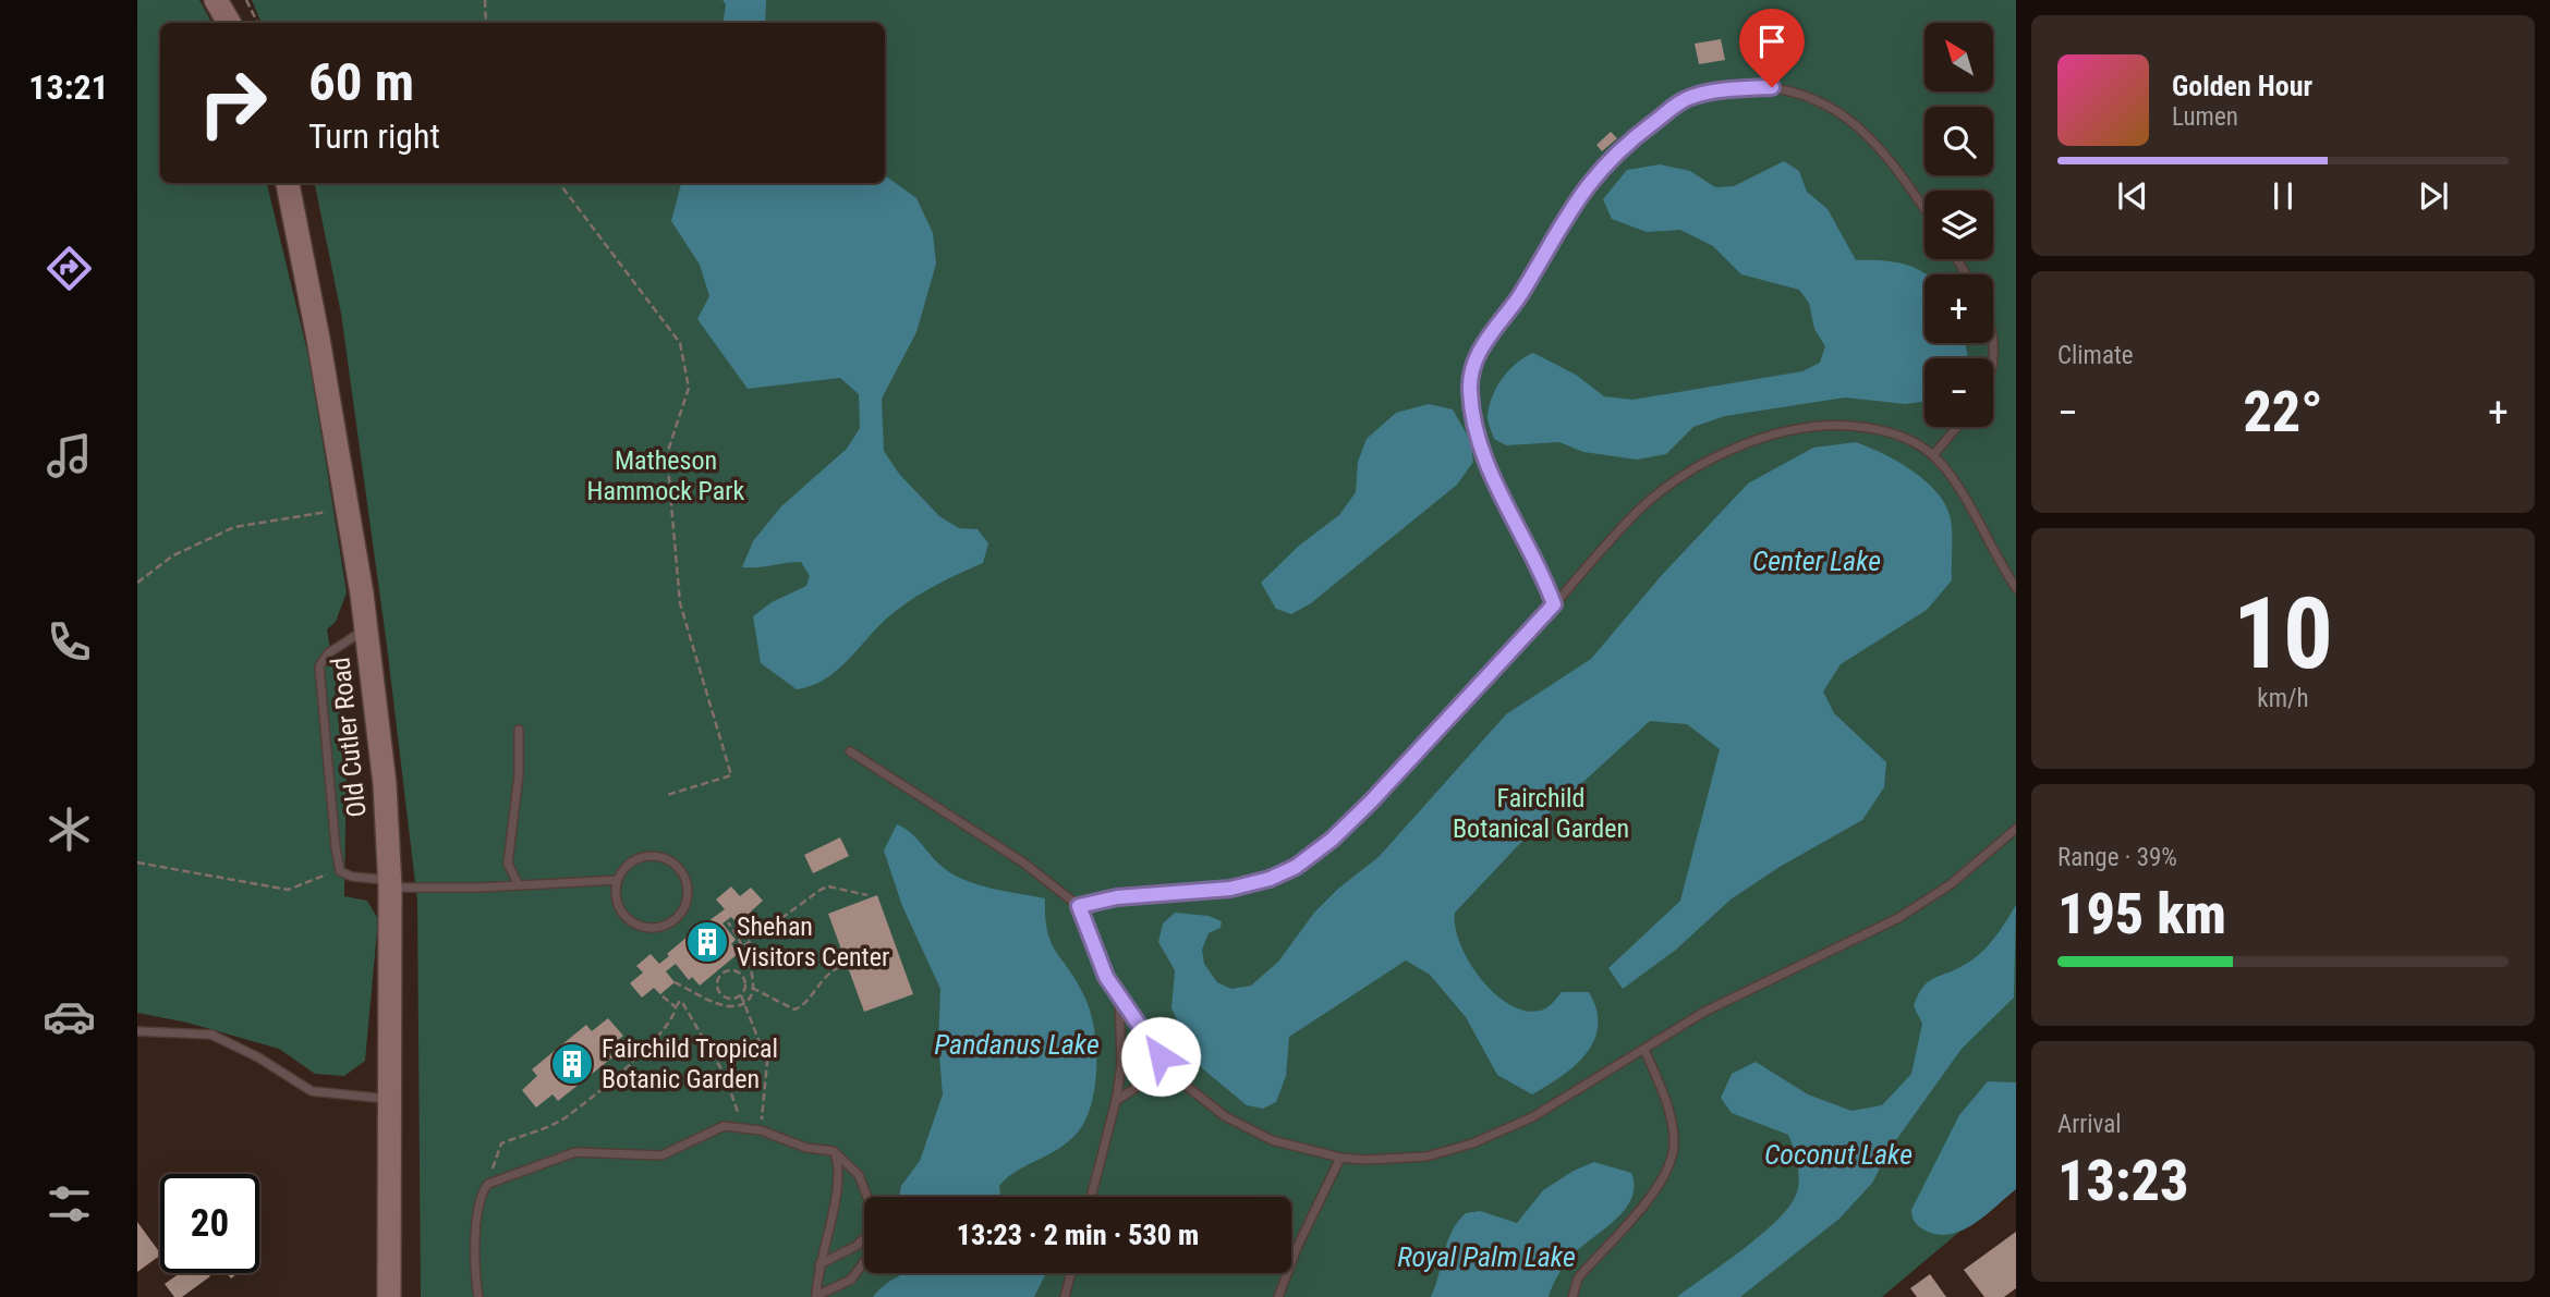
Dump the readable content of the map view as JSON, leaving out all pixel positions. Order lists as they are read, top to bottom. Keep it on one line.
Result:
{"streets":{"main road":["Old Cutler Road"]},"water":["Center Lake","Pandanus Lake","Coconut Lake","Royal Palm Lake"],"parks":["Matheson Hammock Park","Fairchild Botanical Garden"],"places":{"building":["Shehan Visitors Center","Fairchild Tropical Botanic Garden"]},"north":"top left","page":{"tabs":"13:21","map_buttons":["+","−"],"turn":["60 m","Turn right"],"song":["Golden Hour","Lumen"],"tile":["Climate",["10","km/h"],["Range · 39%","195 km"],["Arrival","13:23"]],"heat":["−","22°","+"],"limit":"20","trip":"13:23 · 2 min · 530 m"}}
